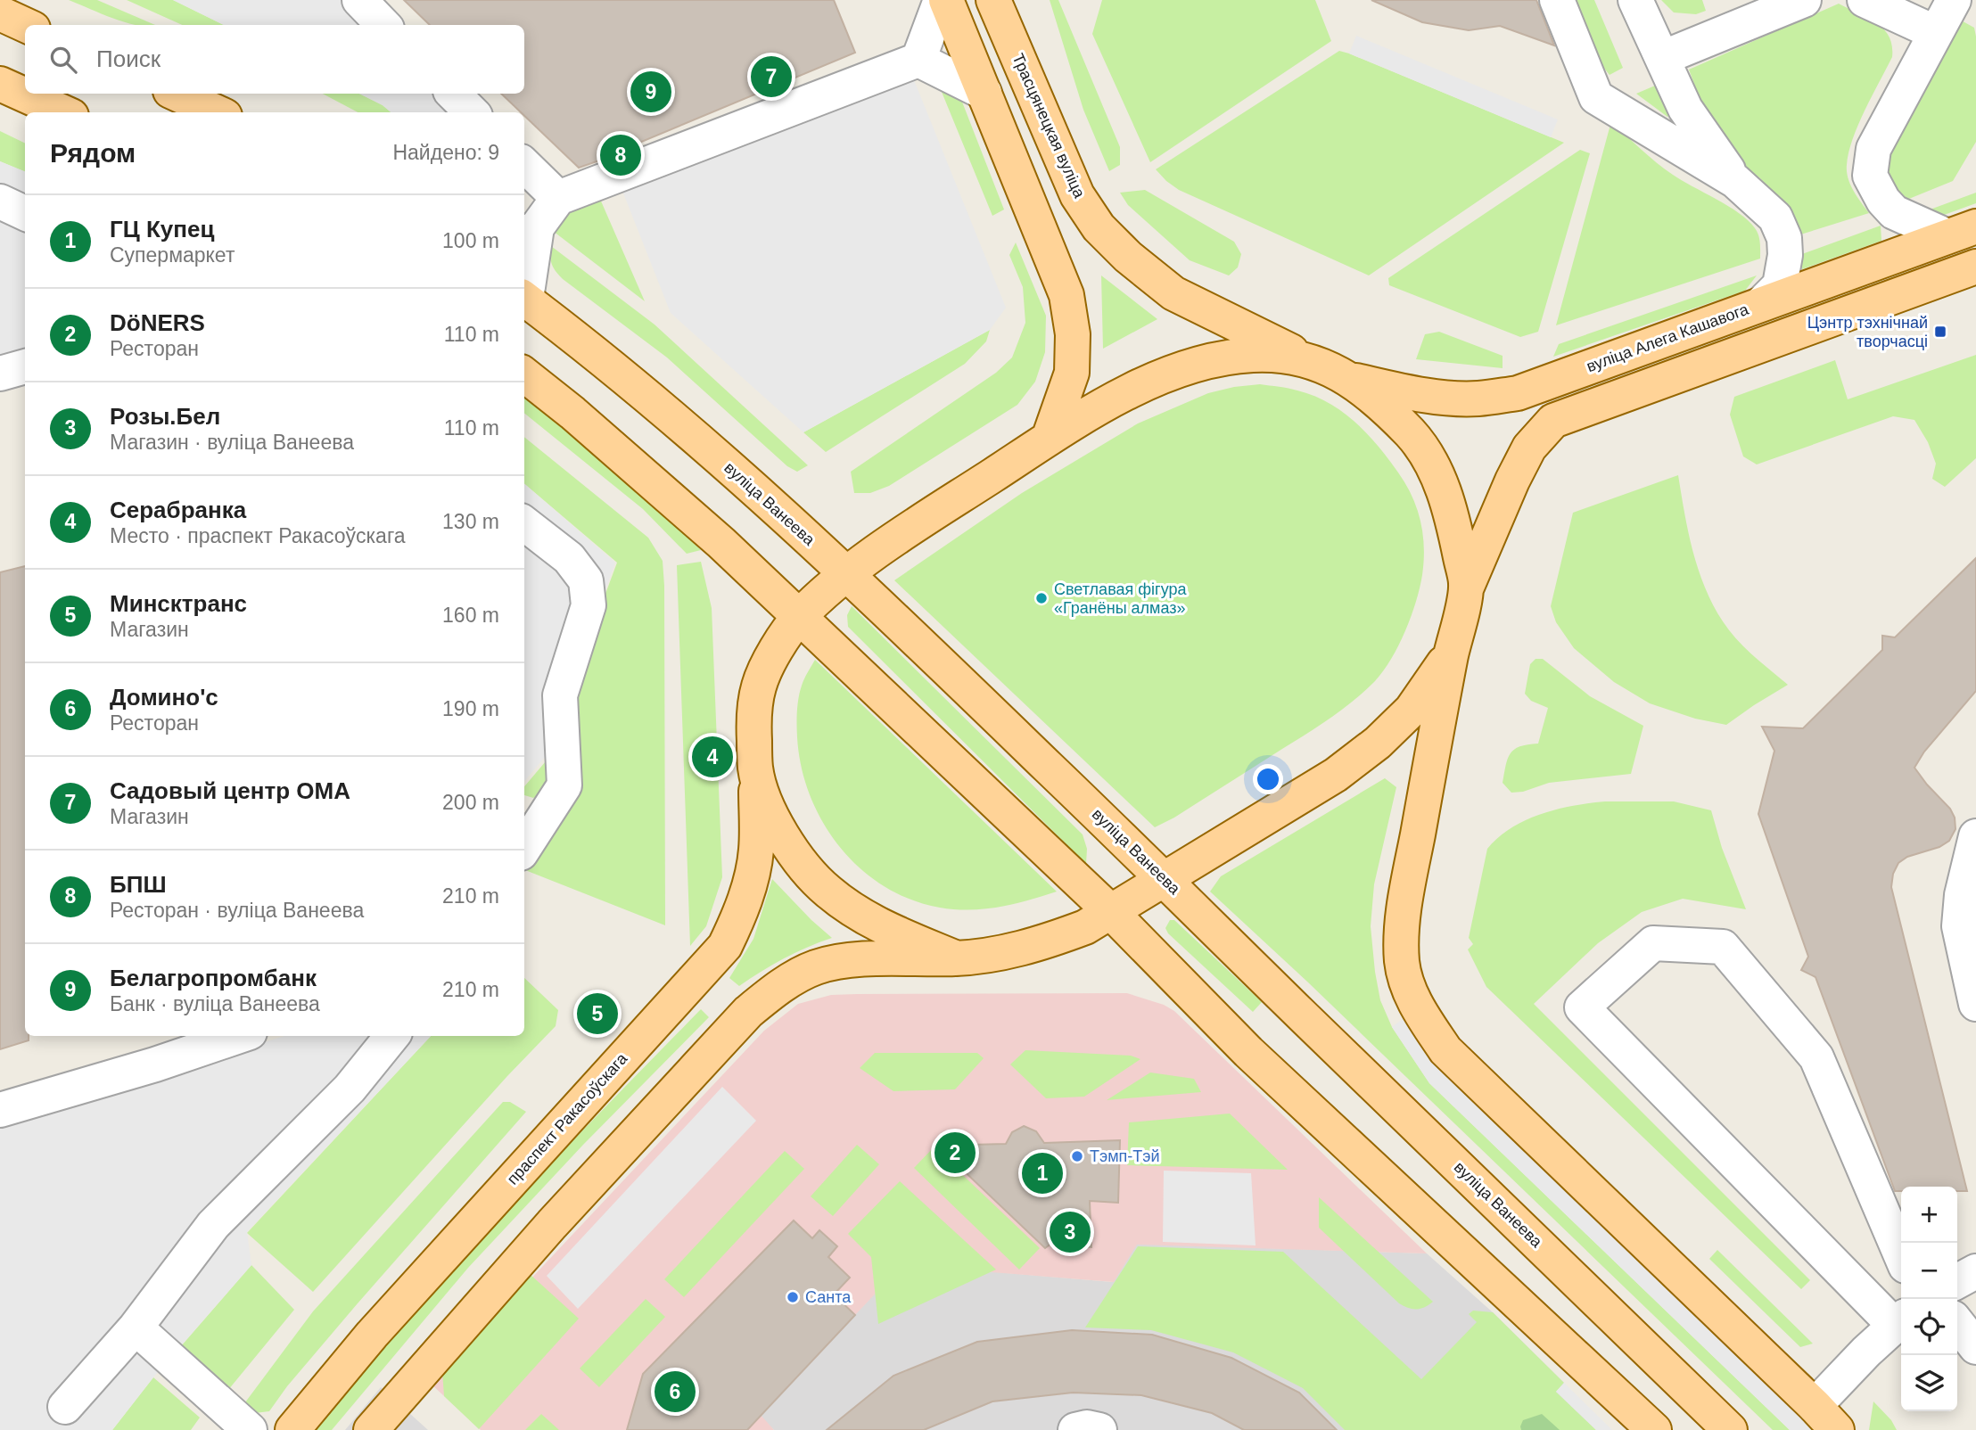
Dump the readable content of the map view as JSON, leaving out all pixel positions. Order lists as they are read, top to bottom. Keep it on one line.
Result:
{"streets":{"main road":["Трасцянецкая вуліца","вуліца Алега Кашавога","вуліца Ванеева","праспект Ракасоўскага"]},"crossings":[["Трасцянецкая вуліца","вуліца Алега Кашавога"],["Трасцянецкая вуліца","праспект Ракасоўскага"],["вуліца Ванеева","праспект Ракасоўскага"]],"places":{"transit":["Цэнтр тэхнічнай творчасці"],"other":["Светлавая фігура «Гранёны алмаз»","Тэмп-Тэй","Санта"]},"page":{"search":"Поиск","pins":["7","9","8","4","5","2","1","3","6"],"heading":["Рядом","Найдено: 9"],"list":[{"mark":"1","name":"ГЦ Купец","note":"Супермаркет","value":"100 m"},{"mark":"2","name":"DöNERS","note":"Ресторан","value":"110 m"},{"mark":"3","name":"Розы.Бел","note":"Магазин · вуліца Ванеева","value":"110 m"},{"mark":"4","name":"Серабранка","note":"Место · праспект Ракасоўскага","value":"130 m"},{"mark":"5","name":"Минсктранс","note":"Магазин","value":"160 m"},{"mark":"6","name":"Домино'c","note":"Ресторан","value":"190 m"},{"mark":"7","name":"Садовый центр ОМА","note":"Магазин","value":"200 m"},{"mark":"8","name":"БПШ","note":"Ресторан · вуліца Ванеева","value":"210 m"},{"mark":"9","name":"Белагропромбанк","note":"Банк · вуліца Ванеева","value":"210 m"}],"map_buttons":["+","−"]}}
